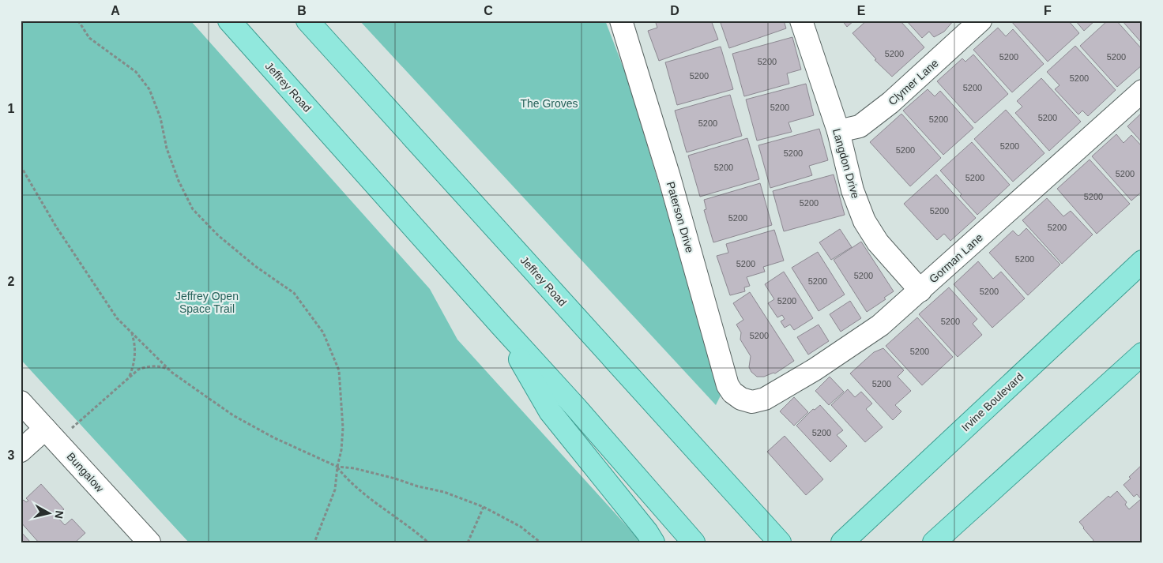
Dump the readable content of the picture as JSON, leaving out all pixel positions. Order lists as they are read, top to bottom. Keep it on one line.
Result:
{"streets":{"main road":["Jeffrey Road","Irvine Boulevard"],"street":["Clymer Lane","Langdon Drive","Paterson Drive","Gorman Lane","Bungalow"]},"crossings":[["Clymer Lane","Langdon Drive"],["Langdon Drive","Gorman Lane"],["Paterson Drive","Gorman Lane"]],"parks":["The Groves","Jeffrey Open Space Trail"],"house_numbers":["5200","5200","5200","5200","5200","5200","5200","5200","5200","5200","5200","5200","5200","5200","5200","5200","5200","5200","5200","5200","5200","5200","5200","5200","5200","5200","5200","5200","5200","5200","5200","5200","5200"],"north":"right","grid":{"columns":["A","B","C","D","E","F"],"rows":["1","2","3"]}}
